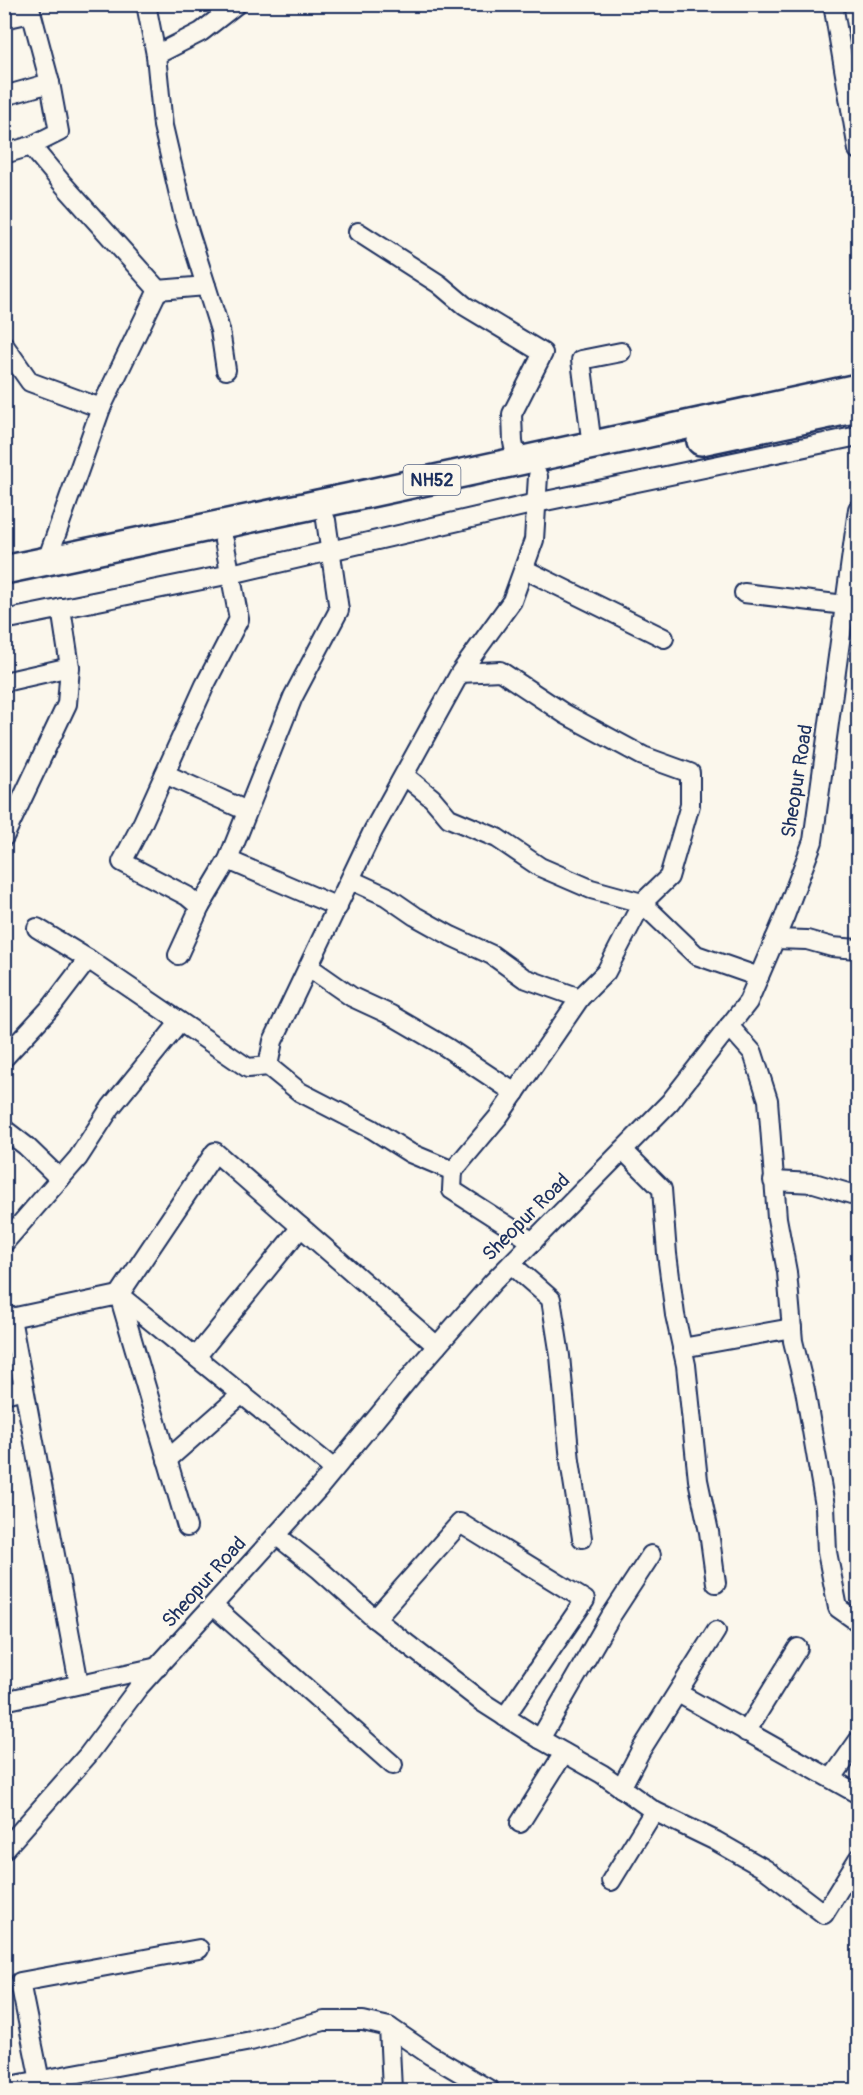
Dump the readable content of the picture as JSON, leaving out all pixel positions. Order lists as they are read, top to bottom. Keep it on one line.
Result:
{"streets":{"highway":["NH52"],"street":["Sheopur Road"]}}
